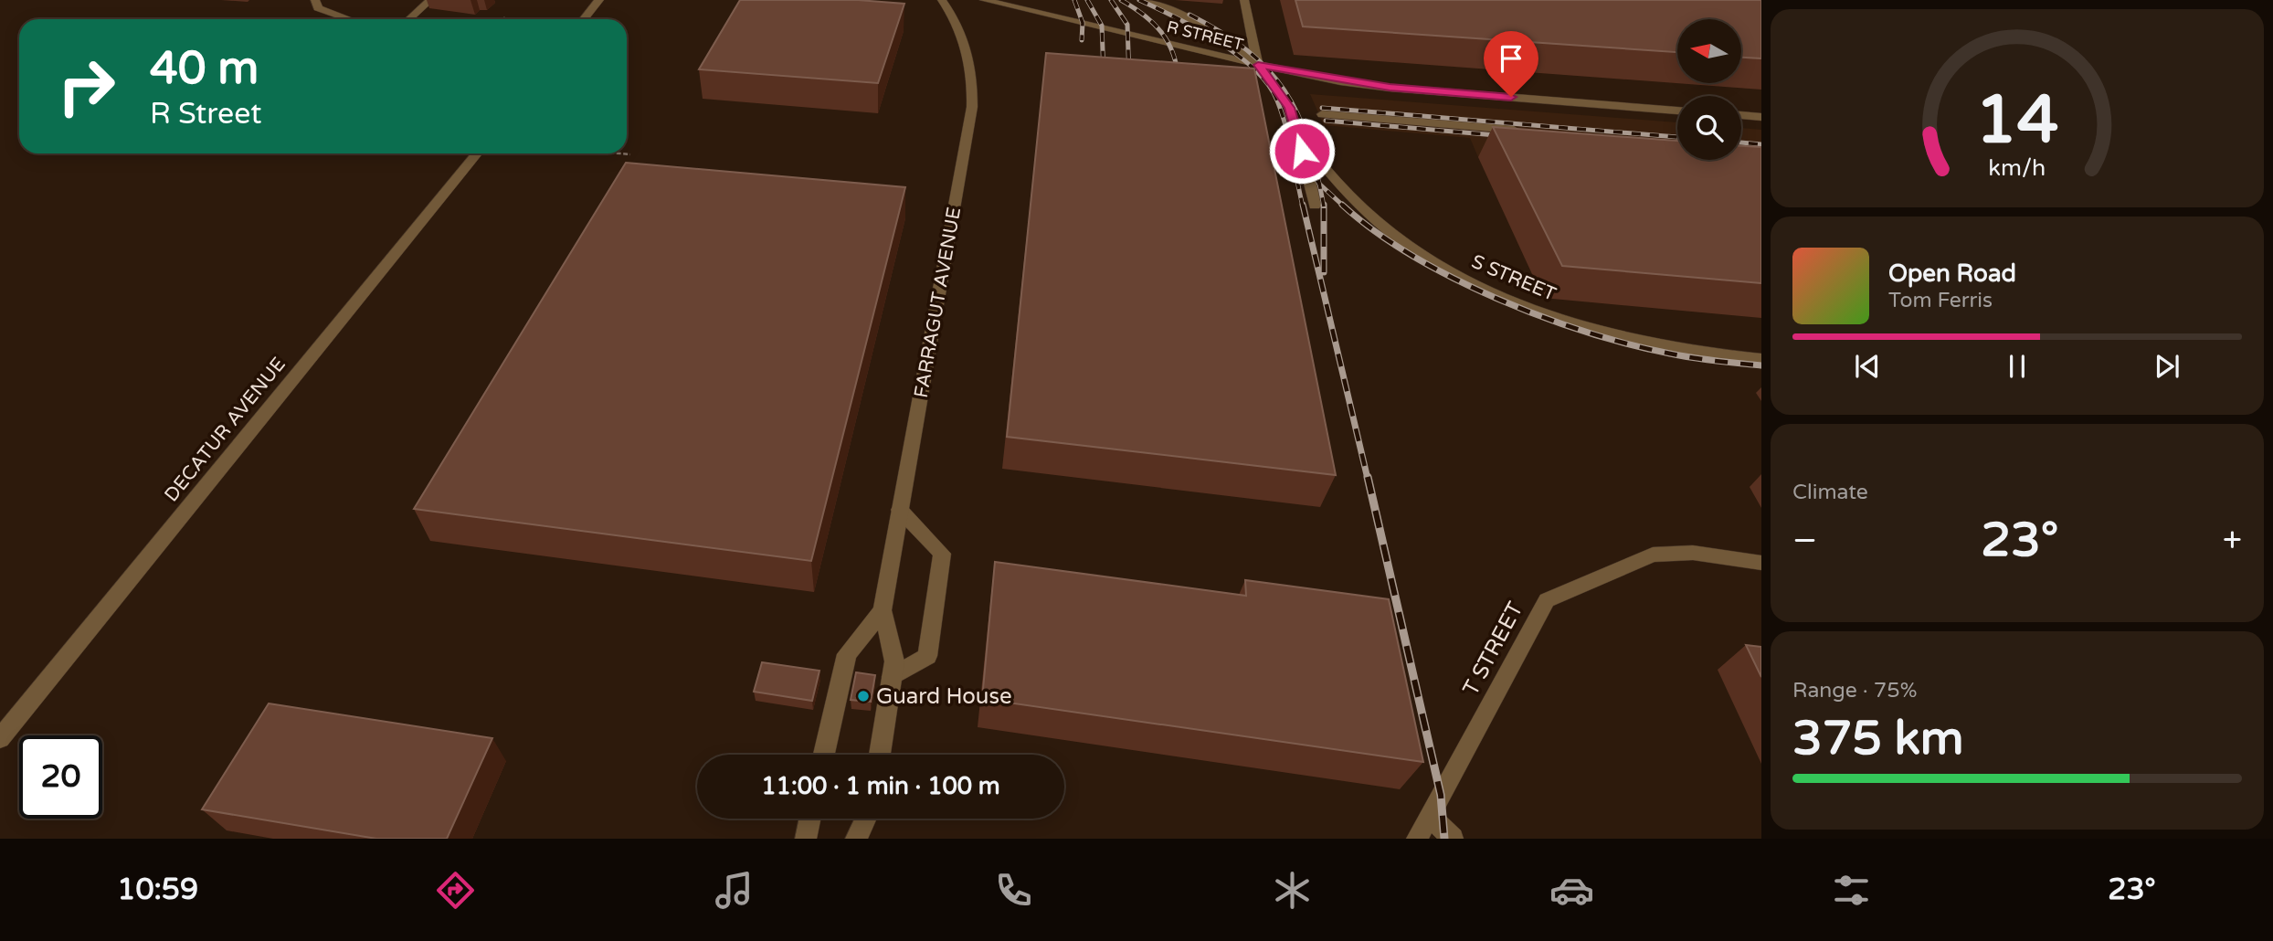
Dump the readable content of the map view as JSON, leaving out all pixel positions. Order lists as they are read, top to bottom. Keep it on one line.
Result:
{"streets":{"street":["R STREET","S STREET","FARRAGUT AVENUE","DECATUR AVENUE","T STREET"]},"places":["Guard House"],"north":"left","page":{"turn":["40 m","R Street"],"song":["Open Road","Tom Ferris"],"tile":["Climate",["Range · 75%","375 km"]],"heat":["−","23°","+"],"limit":"20","trip":"11:00 · 1 min · 100 m","tabs":["10:59","23°"],"gauge":["14","km/h"]}}
